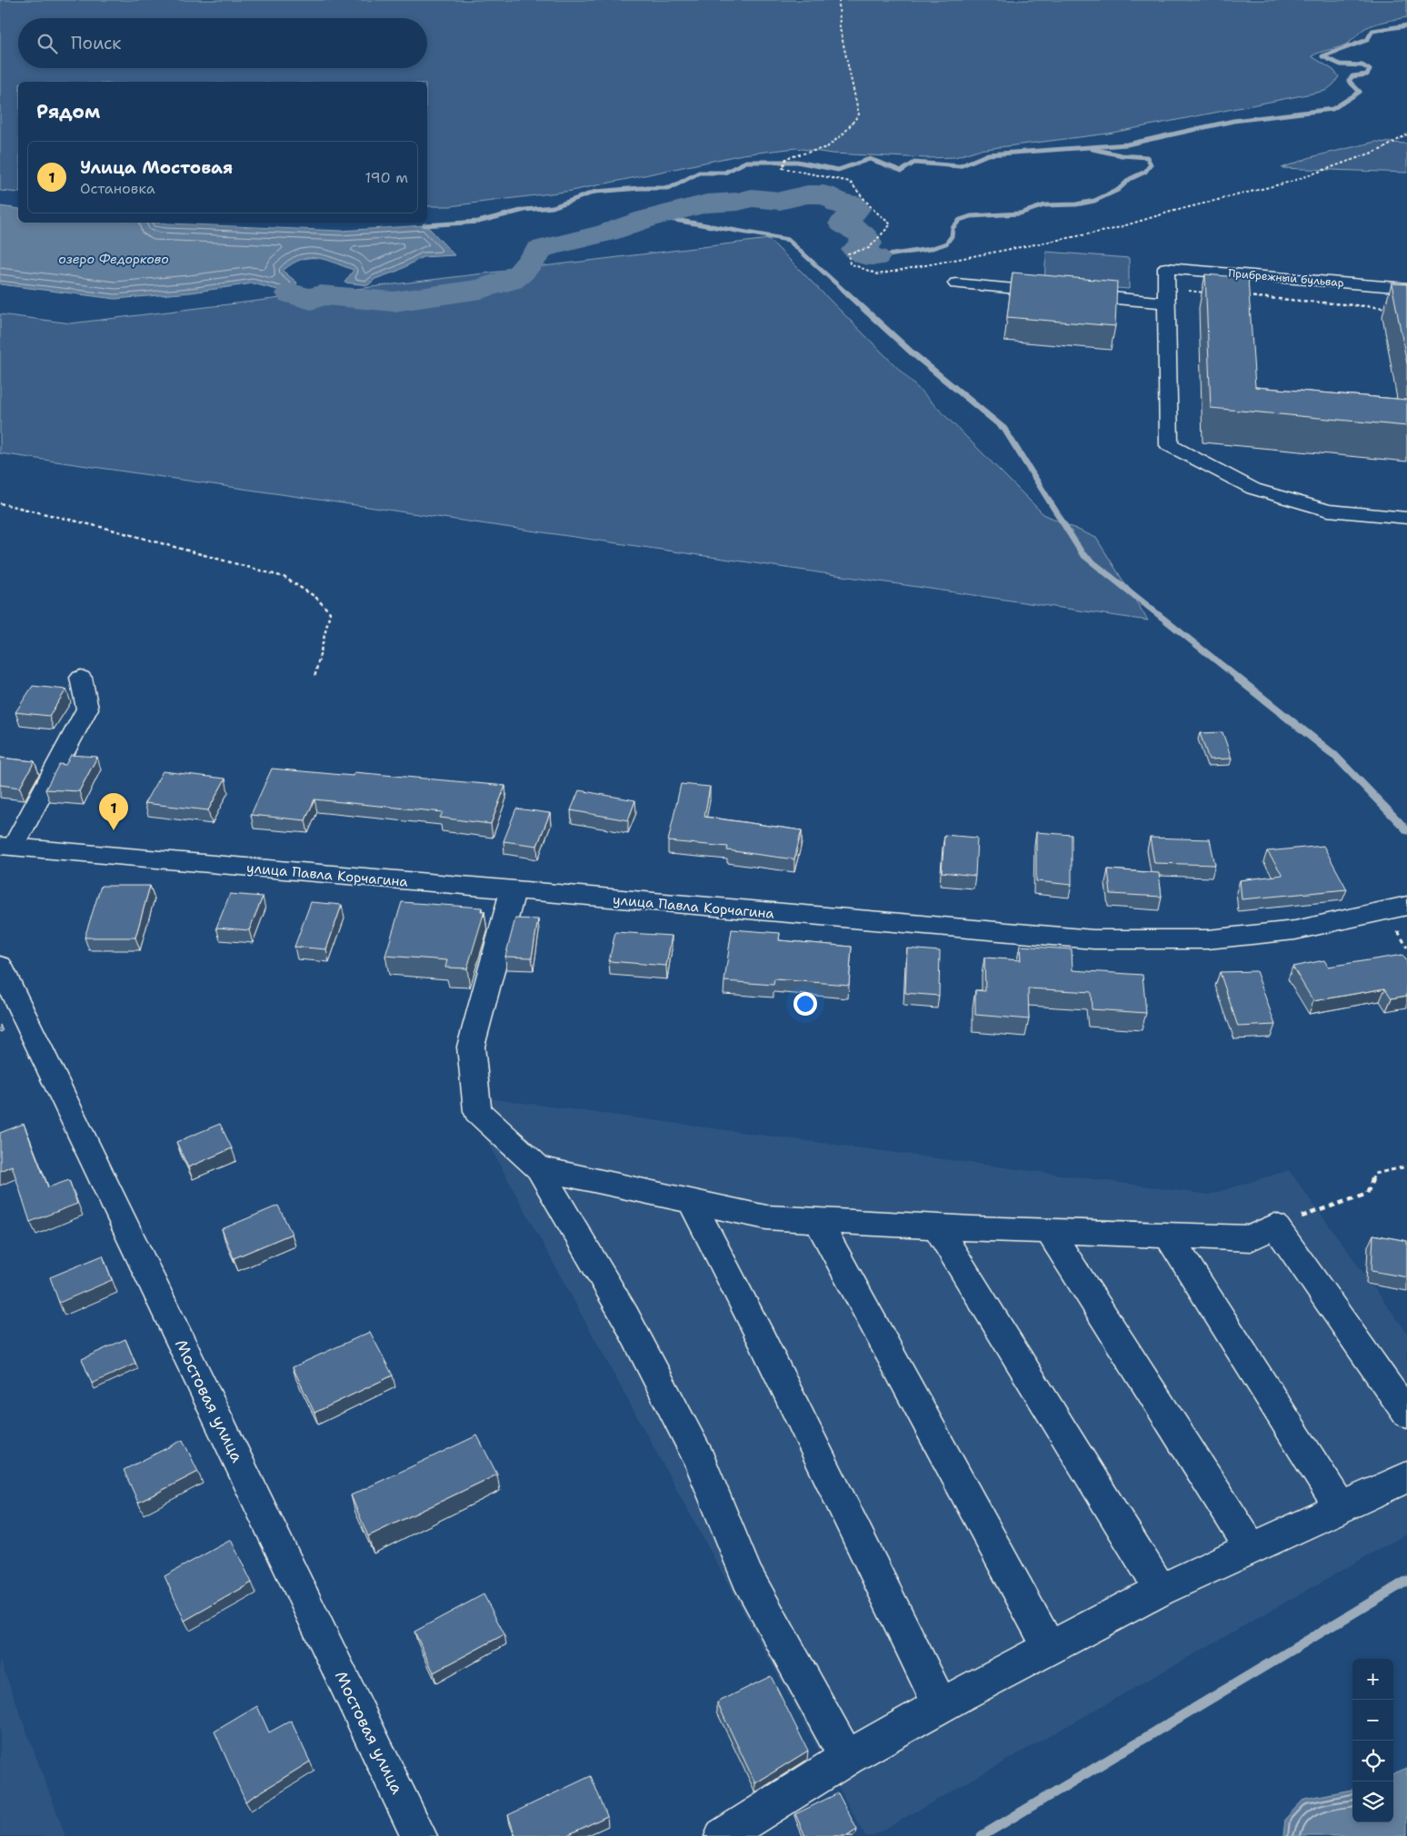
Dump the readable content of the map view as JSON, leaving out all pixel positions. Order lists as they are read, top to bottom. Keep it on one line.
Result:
{"streets":{"main road":["Прибрежный бульвар","улица Павла Корчагина","Мостовая улица"]},"water":["озеро Федорково"],"page":{"search":"Поиск","heading":"Рядом","list":[{"mark":"1","name":"Улица Мостовая","note":"Остановка","value":"190 m"}],"pins":"1","map_buttons":["+","−"]}}
